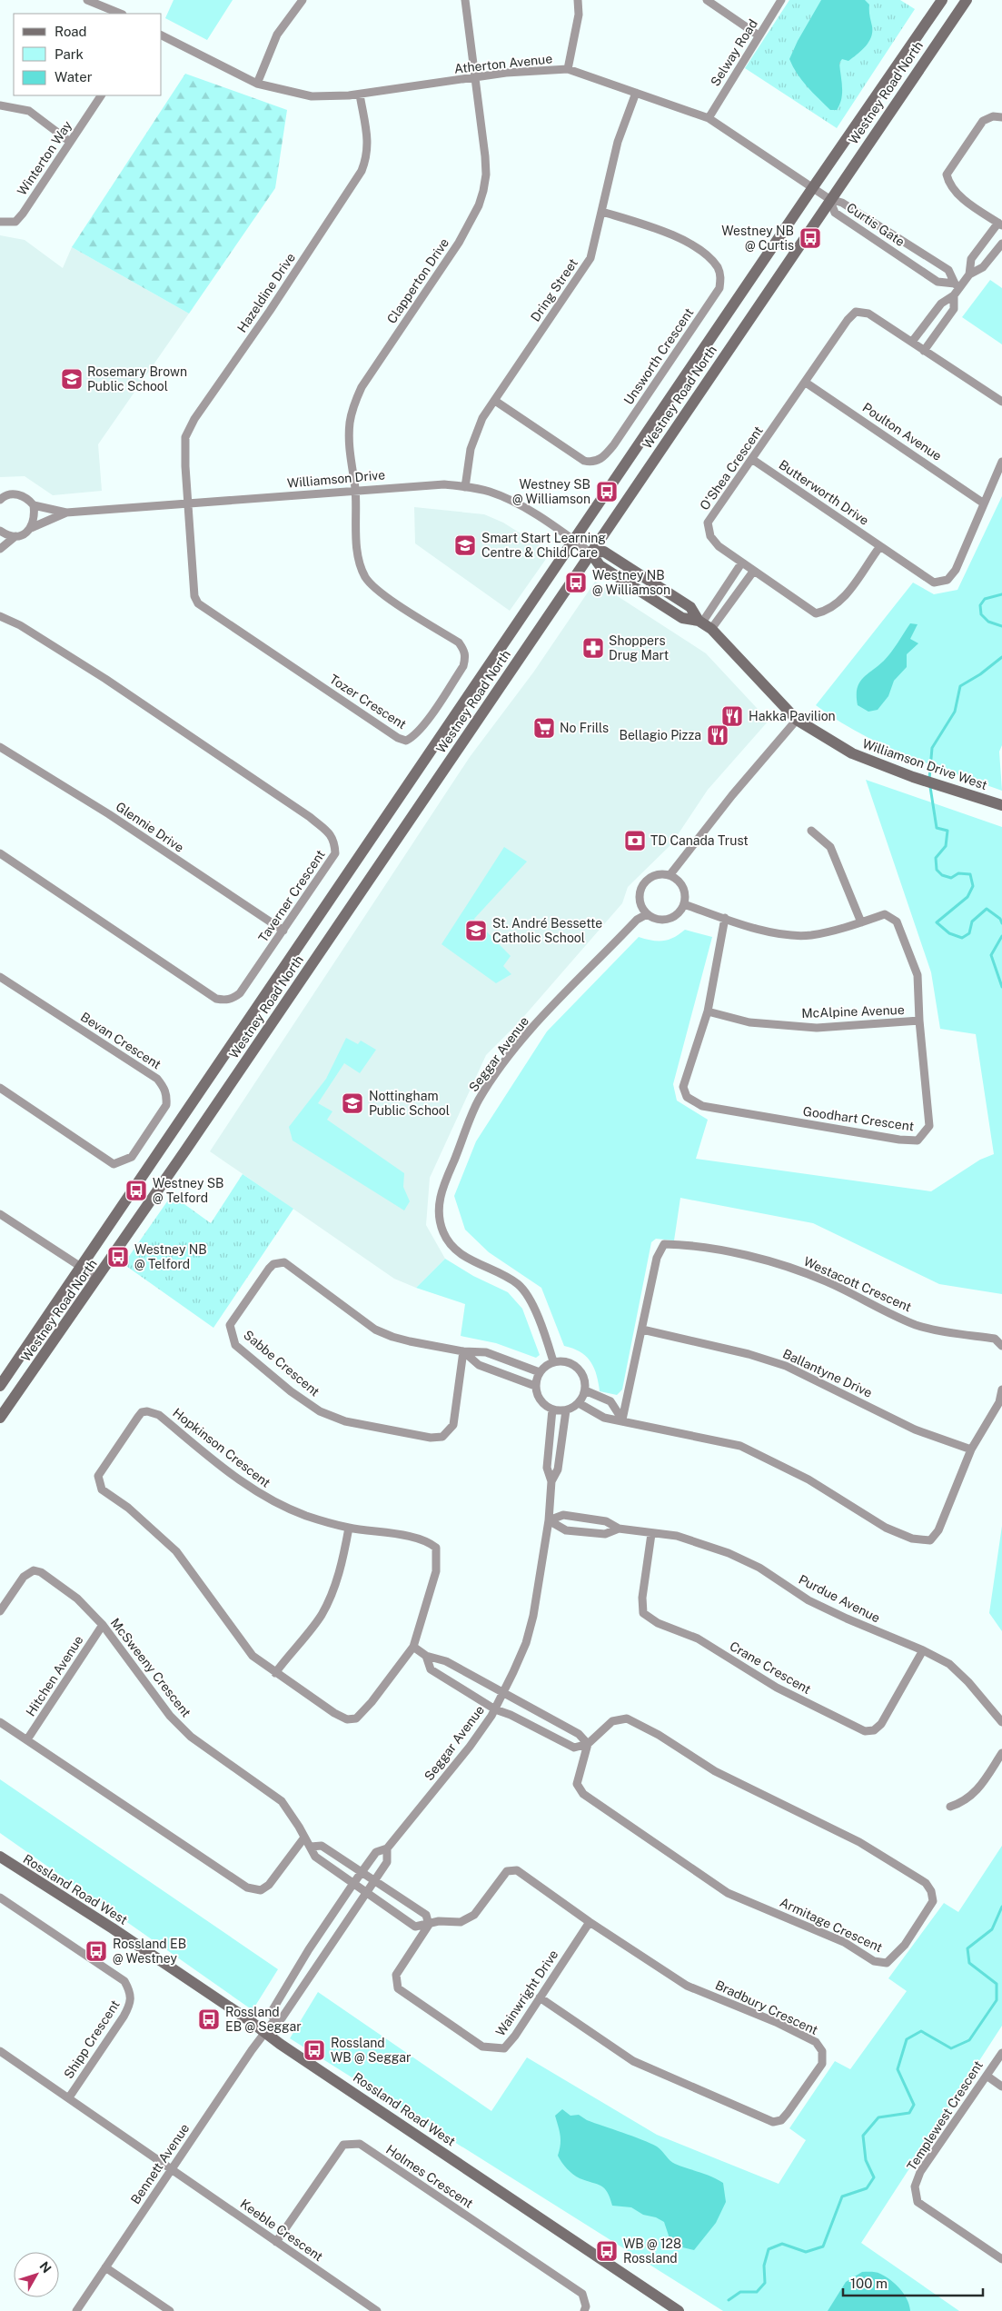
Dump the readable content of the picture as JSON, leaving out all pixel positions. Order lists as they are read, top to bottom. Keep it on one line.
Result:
{"streets":{"main road":["Westney Road North","Williamson Drive West","Rossland Road West"],"street":["Selway Road","Atherton Avenue","Winterton Way","Curtis Gate","Clapperton Drive","Dring Street","Hazeldine Drive","Unsworth Crescent","Poulton Avenue","O'Shea Crescent","Williamson Drive","Butterworth Drive","Tozer Crescent","Glennie Drive","Taverner Crescent","McAlpine Avenue","Bevan Crescent","Seggar Avenue","Goodhart Crescent","Westacott Crescent","Sabbe Crescent","Ballantyne Drive","Hopkinson Crescent","Purdue Avenue","McSweeny Crescent","Crane Crescent","Hitchen Avenue","Armitage Crescent","Wainwright Drive","Bradbury Crescent","Shipp Crescent","Templewest Crescent","Bennett Avenue","Holmes Crescent","Keeble Crescent"]},"crossings":[["Selway Road","Atherton Avenue"],["Atherton Avenue","Westney Road North"],["Atherton Avenue","Curtis Gate"],["Atherton Avenue","Clapperton Drive"],["Atherton Avenue","Dring Street"],["Atherton Avenue","Hazeldine Drive"],["Westney Road North","Curtis Gate"],["Westney Road North","Williamson Drive"],["Clapperton Drive","Williamson Drive"],["Clapperton Drive","Tozer Crescent"],["Dring Street","Unsworth Crescent"],["Dring Street","Williamson Drive"],["Hazeldine Drive","Williamson Drive"],["Hazeldine Drive","Tozer Crescent"],["Poulton Avenue","O'Shea Crescent"],["O'Shea Crescent","Butterworth Drive"],["Williamson Drive","Tozer Crescent"],["Glennie Drive","Taverner Crescent"],["McAlpine Avenue","Goodhart Crescent"],["Seggar Avenue","Goodhart Crescent"],["Seggar Avenue","Sabbe Crescent"],["Seggar Avenue","Purdue Avenue"],["Seggar Avenue","McSweeny Crescent"],["Seggar Avenue","Rossland Road West"],["Seggar Avenue","Bradbury Crescent"],["Seggar Avenue","Bennett Avenue"],["Westacott Crescent","Ballantyne Drive"],["Purdue Avenue","Crane Crescent"],["McSweeny Crescent","Hitchen Avenue"],["McSweeny Crescent","Bradbury Crescent"],["Rossland Road West","Bennett Avenue"],["Wainwright Drive","Bradbury Crescent"],["Shipp Crescent","Keeble Crescent"],["Bennett Avenue","Keeble Crescent"],["Holmes Crescent","Keeble Crescent"]],"places":{"bus stop":["Westney NB @ Curtis","Westney SB @ Williamson","Westney NB @ Williamson","Westney SB @ Telford","Westney NB @ Telford","Rossland EB @ Westney","Rossland EB @ Seggar","Rossland WB @ Seggar","WB @ 128 Rossland"],"school or university":["Rosemary Brown Public School","Smart Start Learning Centre & Child Care","St. André Bessette Catholic School","Nottingham Public School"],"pharmacy":["Shoppers Drug Mart"],"restaurant":["Hakka Pavilion","Bellagio Pizza"],"supermarket":["No Frills"],"bank":["TD Canada Trust"]},"legend":["Road","Park","Water"],"scale_bar":"100 m","north":"top right"}
